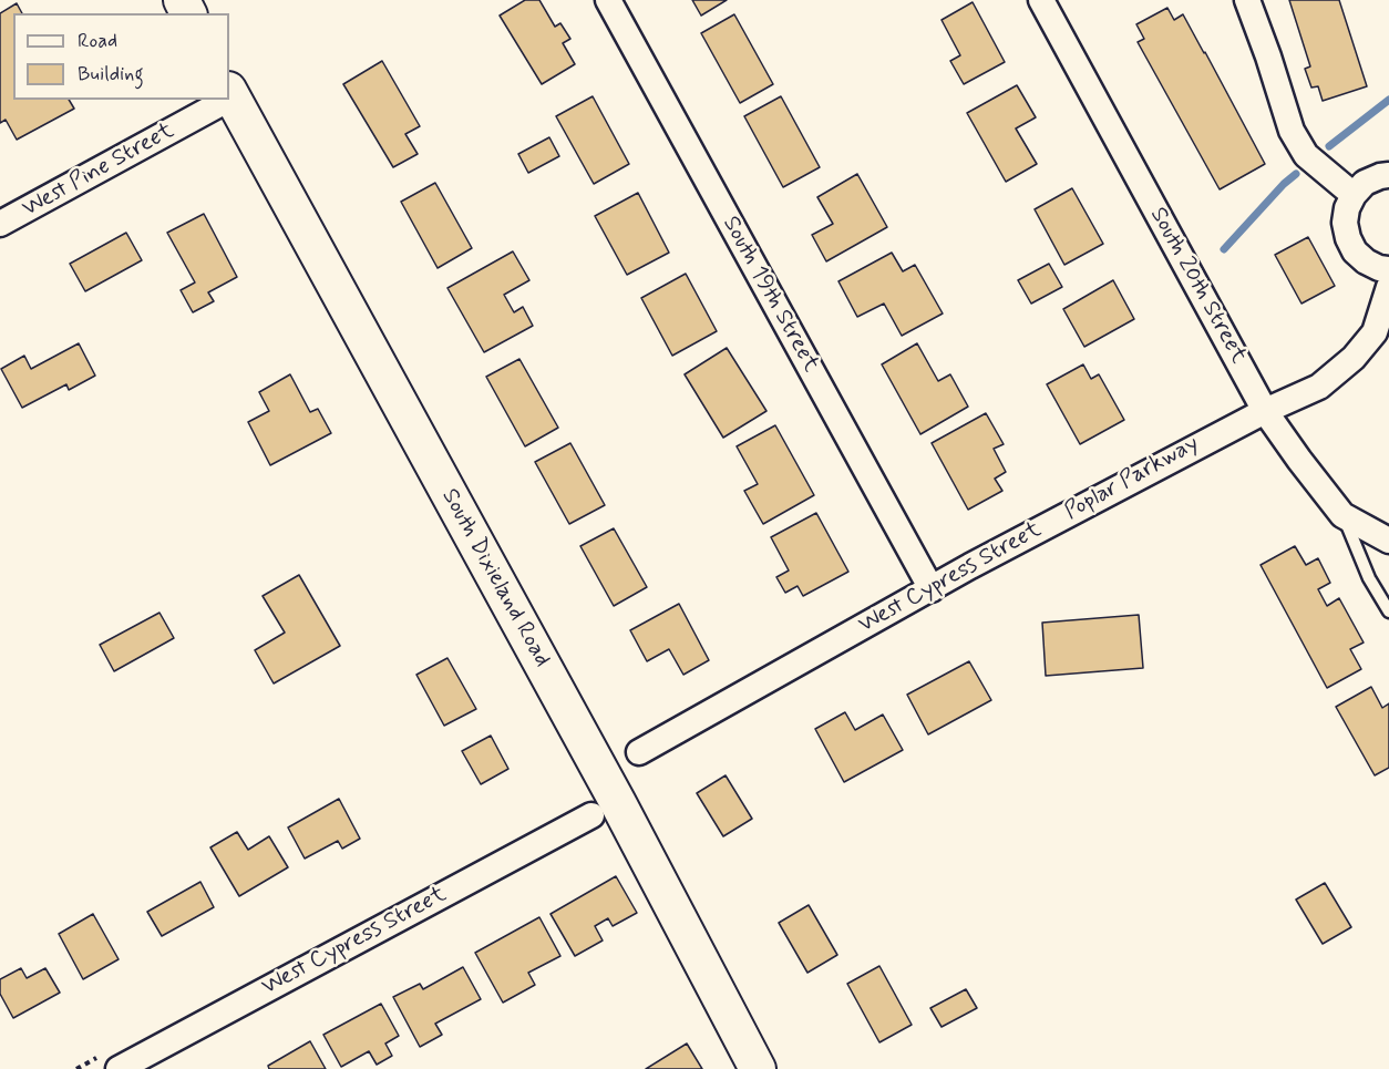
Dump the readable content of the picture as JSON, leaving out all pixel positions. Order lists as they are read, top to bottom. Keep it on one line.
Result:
{"streets":{"main road":["South Dixieland Road"],"street":["West Pine Street","South 20th Street","South 19th Street","West Cypress Street"]},"crossings":[["South 20th Street","West Cypress Street"],["South 19th Street","West Cypress Street"]],"legend":["Road","Building"]}
